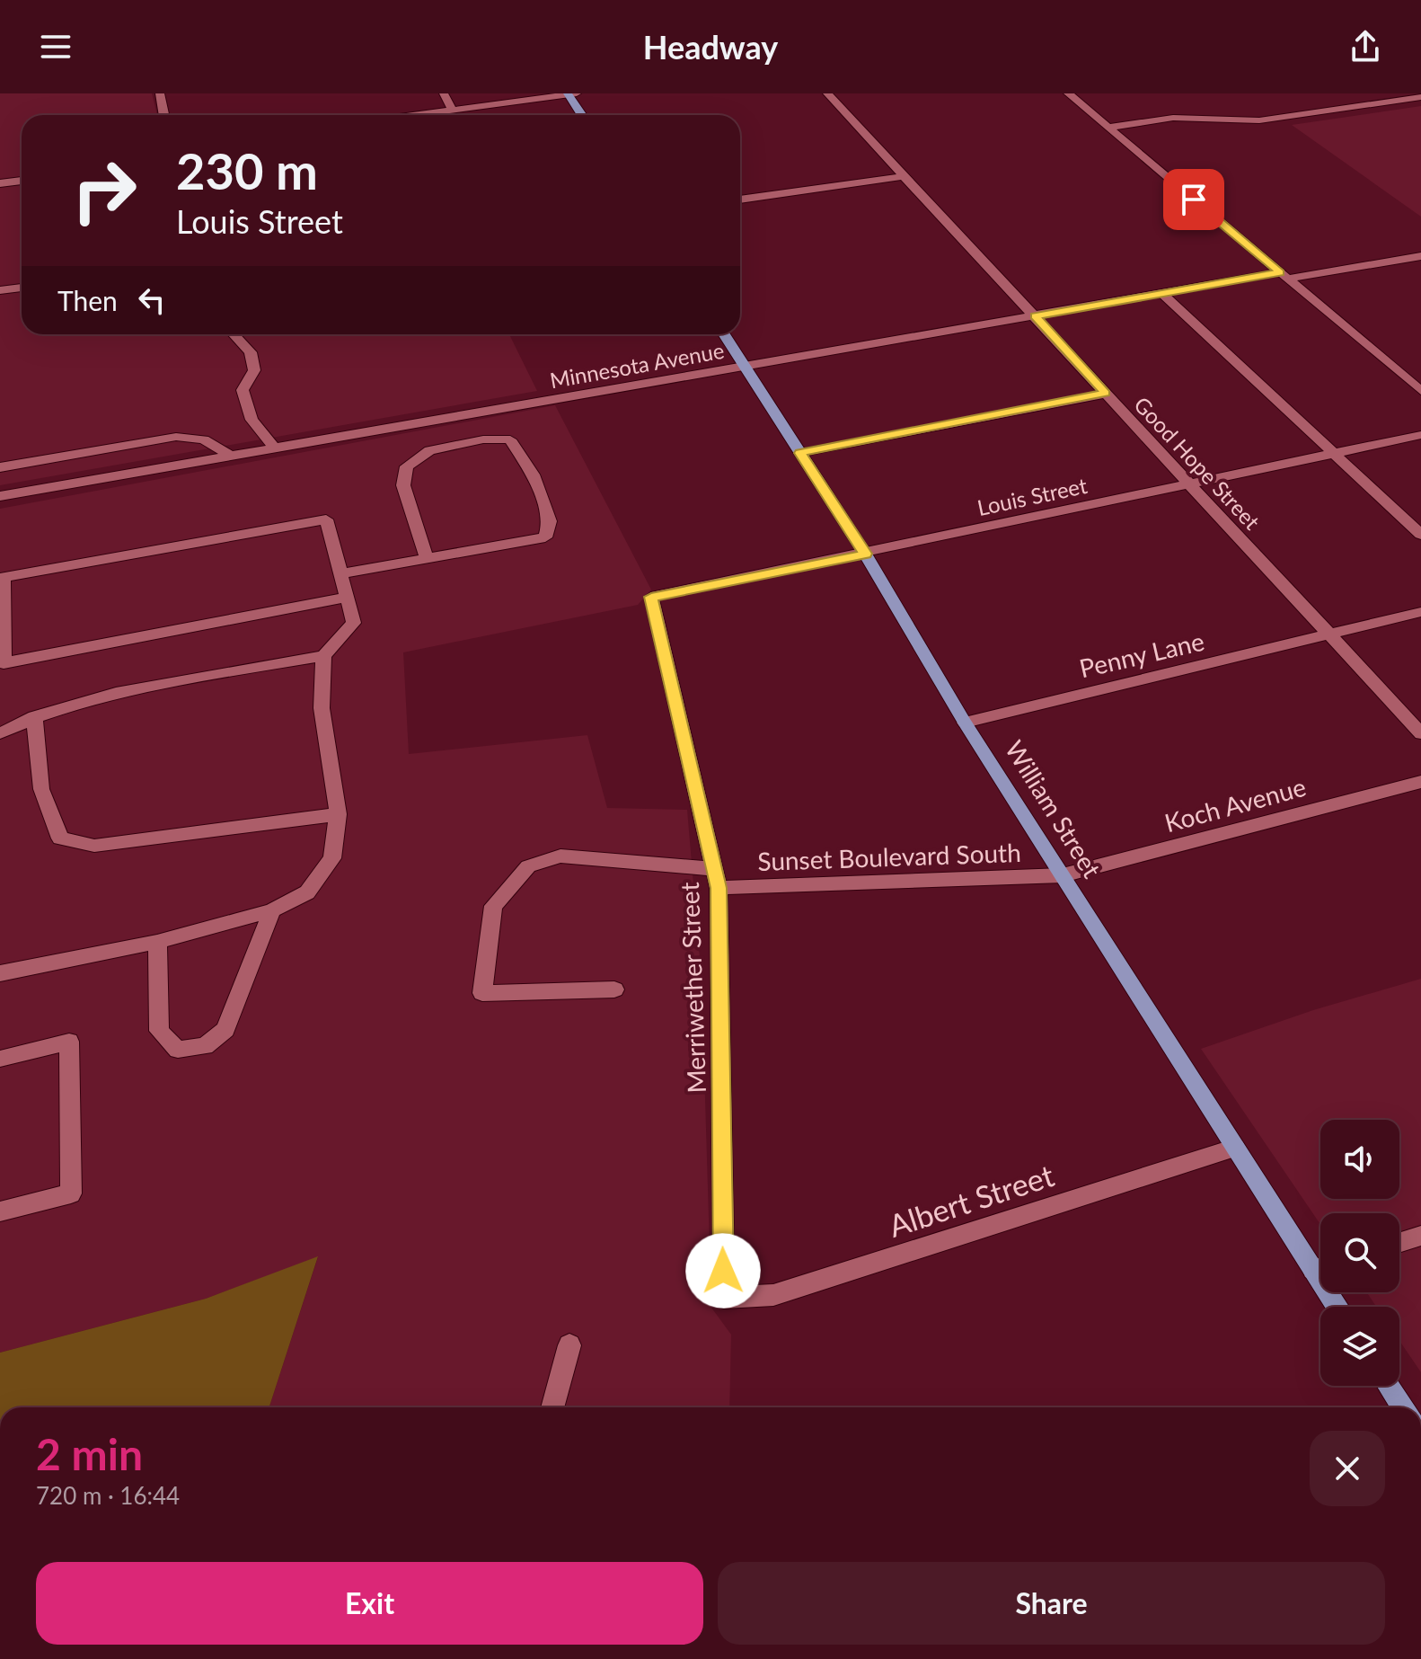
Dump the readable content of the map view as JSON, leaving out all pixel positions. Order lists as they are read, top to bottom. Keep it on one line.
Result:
{"streets":{"main road":["William Street"],"street":["Minnesota Avenue","Good Hope Street","Louis Street","Penny Lane","Koch Avenue","Sunset Boulevard South","Merriwether Street","Albert Street"]},"crossings":[["Minnesota Avenue","Good Hope Street"],["Minnesota Avenue","William Street"],["Good Hope Street","Louis Street"],["Good Hope Street","Penny Lane"],["Louis Street","William Street"],["Louis Street","Merriwether Street"],["Penny Lane","William Street"],["Koch Avenue","William Street"],["Koch Avenue","Sunset Boulevard South"],["William Street","Sunset Boulevard South"],["William Street","Albert Street"],["Sunset Boulevard South","Merriwether Street"],["Merriwether Street","Albert Street"]],"page":{"header":"Headway","turn":["230 m","Louis Street"],"then":"Then","heading":["2 min","720 m · 16:44"],"buttons":["Exit","Share"]}}
